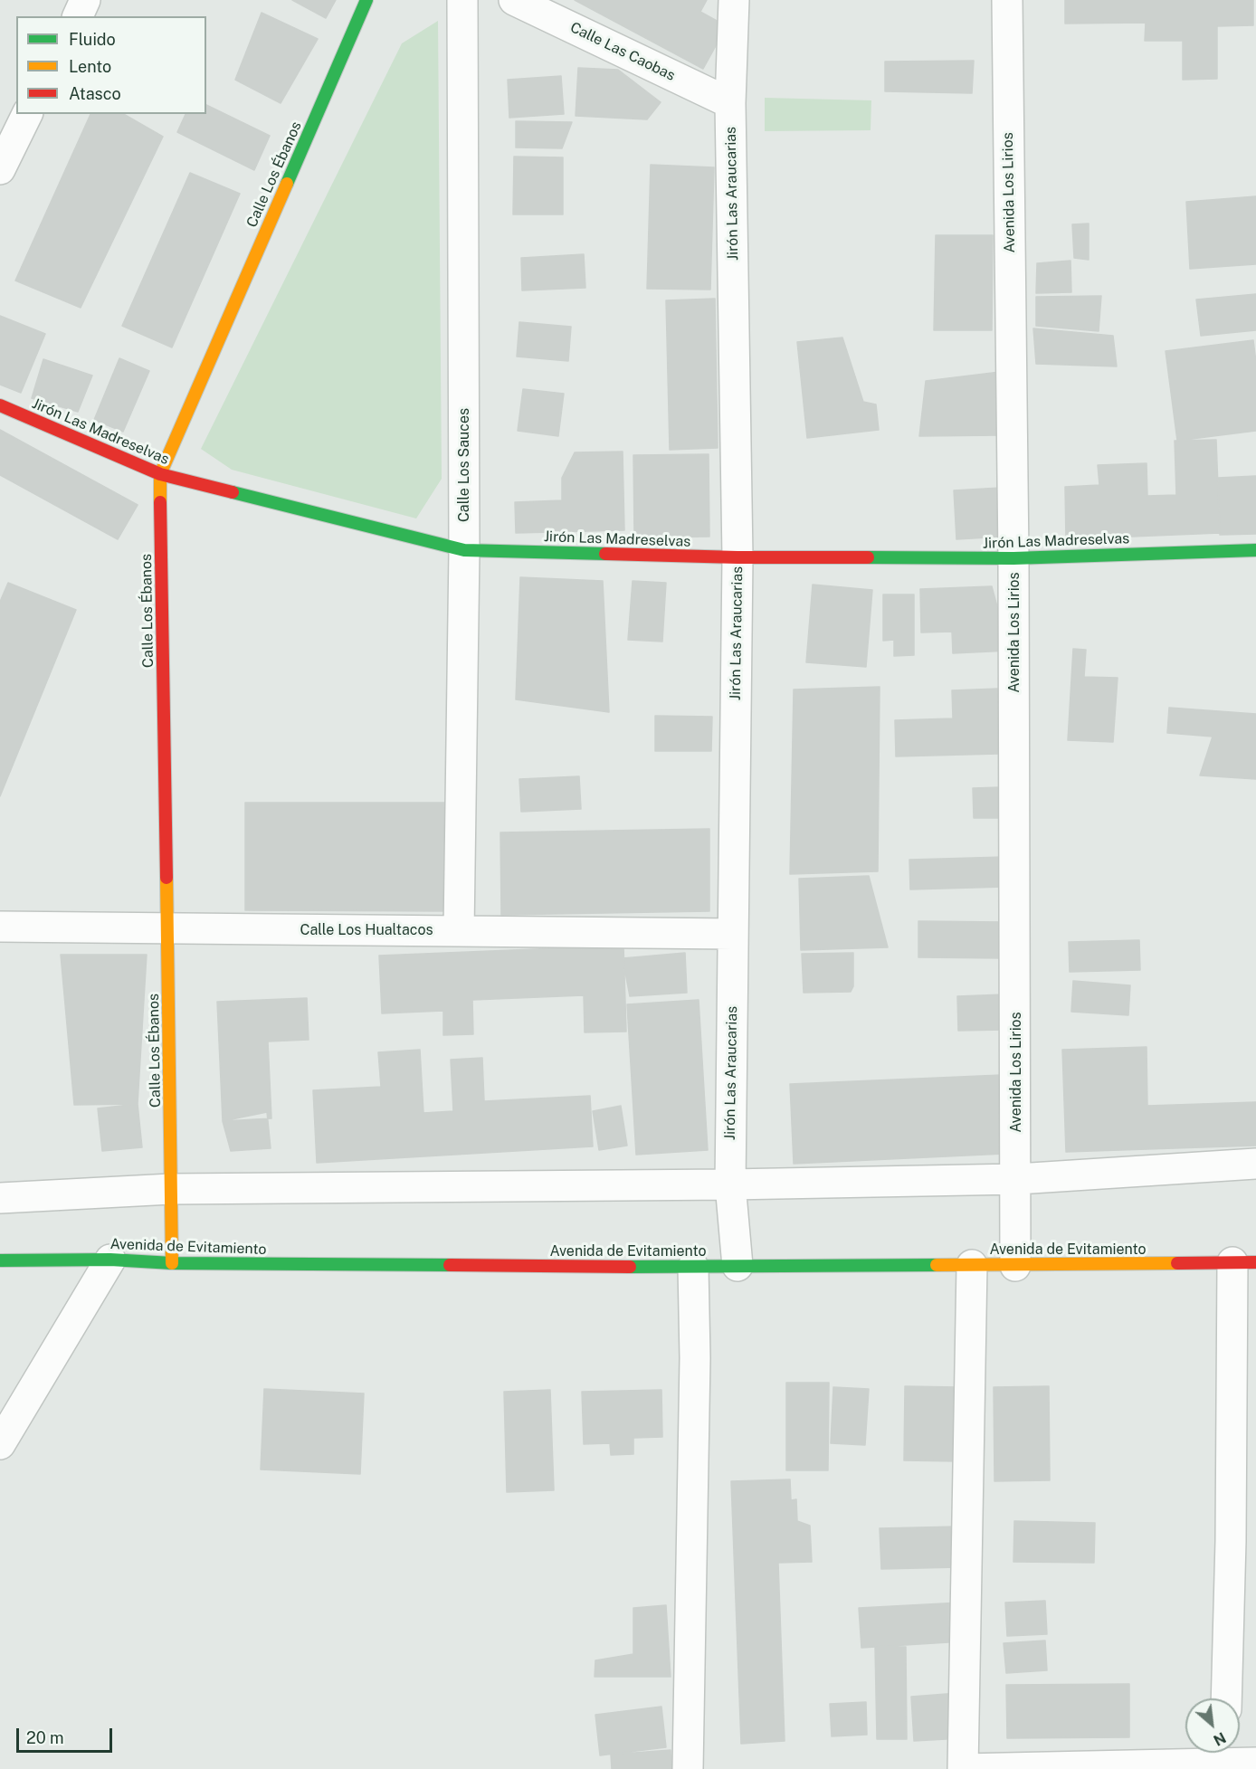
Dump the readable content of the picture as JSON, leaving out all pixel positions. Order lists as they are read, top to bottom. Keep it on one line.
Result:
{"streets":{"street":["Calle Las Caobas","Calle Los Ébanos","Avenida Los Lirios","Jirón Las Araucarias","Jirón Las Madreselvas","Calle Los Sauces","Calle Los Hualtacos","Avenida de Evitamiento"]},"crossings":[["Calle Las Caobas","Jirón Las Araucarias"],["Calle Los Ébanos","Jirón Las Madreselvas"],["Calle Los Ébanos","Calle Los Hualtacos"],["Calle Los Ébanos","Avenida de Evitamiento"],["Avenida Los Lirios","Jirón Las Madreselvas"],["Avenida Los Lirios","Avenida de Evitamiento"],["Jirón Las Araucarias","Jirón Las Madreselvas"],["Jirón Las Araucarias","Calle Los Hualtacos"],["Jirón Las Araucarias","Avenida de Evitamiento"],["Jirón Las Madreselvas","Calle Los Sauces"],["Calle Los Sauces","Calle Los Hualtacos"]],"legend":["Fluido","Lento","Atasco"],"scale_bar":"20 m","north":"bottom right"}
